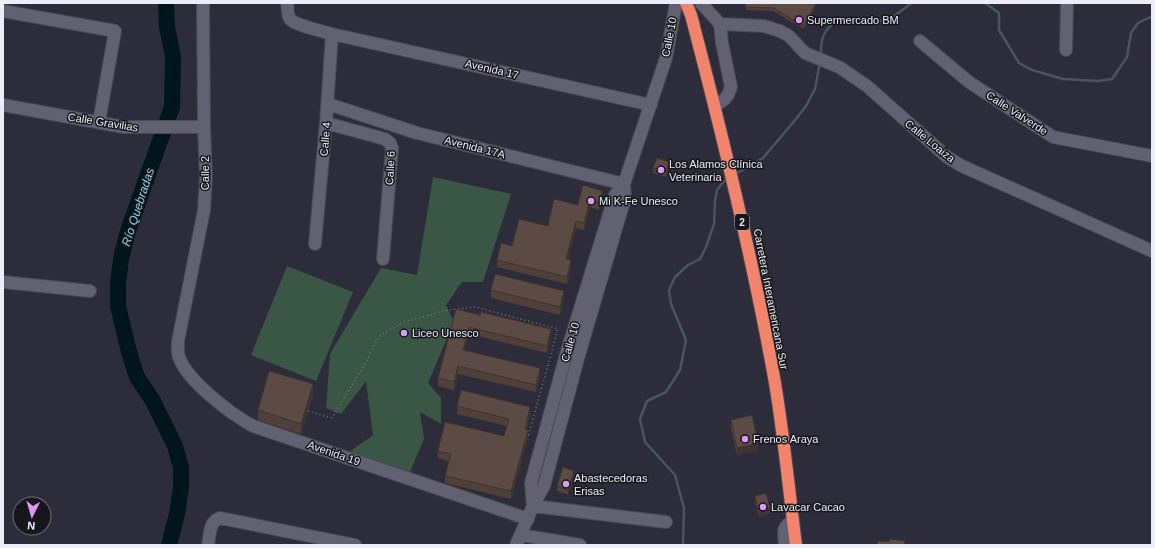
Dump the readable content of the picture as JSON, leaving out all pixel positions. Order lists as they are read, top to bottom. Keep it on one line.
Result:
{"streets":{"highway":["2","Carretera Interamericana Sur"],"street":["Calle 10","Avenida 17","Calle Valverde","Calle Gravilias","Calle 4","Calle Loaiza","Avenida 17A","Calle 6","Calle 2","Avenida 19"]},"crossings":[["Calle 10","Avenida 17"],["Calle 10","Avenida 17A"],["Calle 10","Avenida 19"],["Avenida 17","Calle 4"],["Calle Gravilias","Calle 2"],["Calle 4","Avenida 17A"],["Calle 4","Calle 6"],["Calle 2","Avenida 19"]],"water":["Río Quebradas"],"places":["Supermercado BM","Los Alamos Clínica Veterinaria","Mi K-Fe Unesco","Liceo Unesco","Frenos Araya","Abastecedoras Erisas","Lavacar Cacao"],"north":"bottom"}
